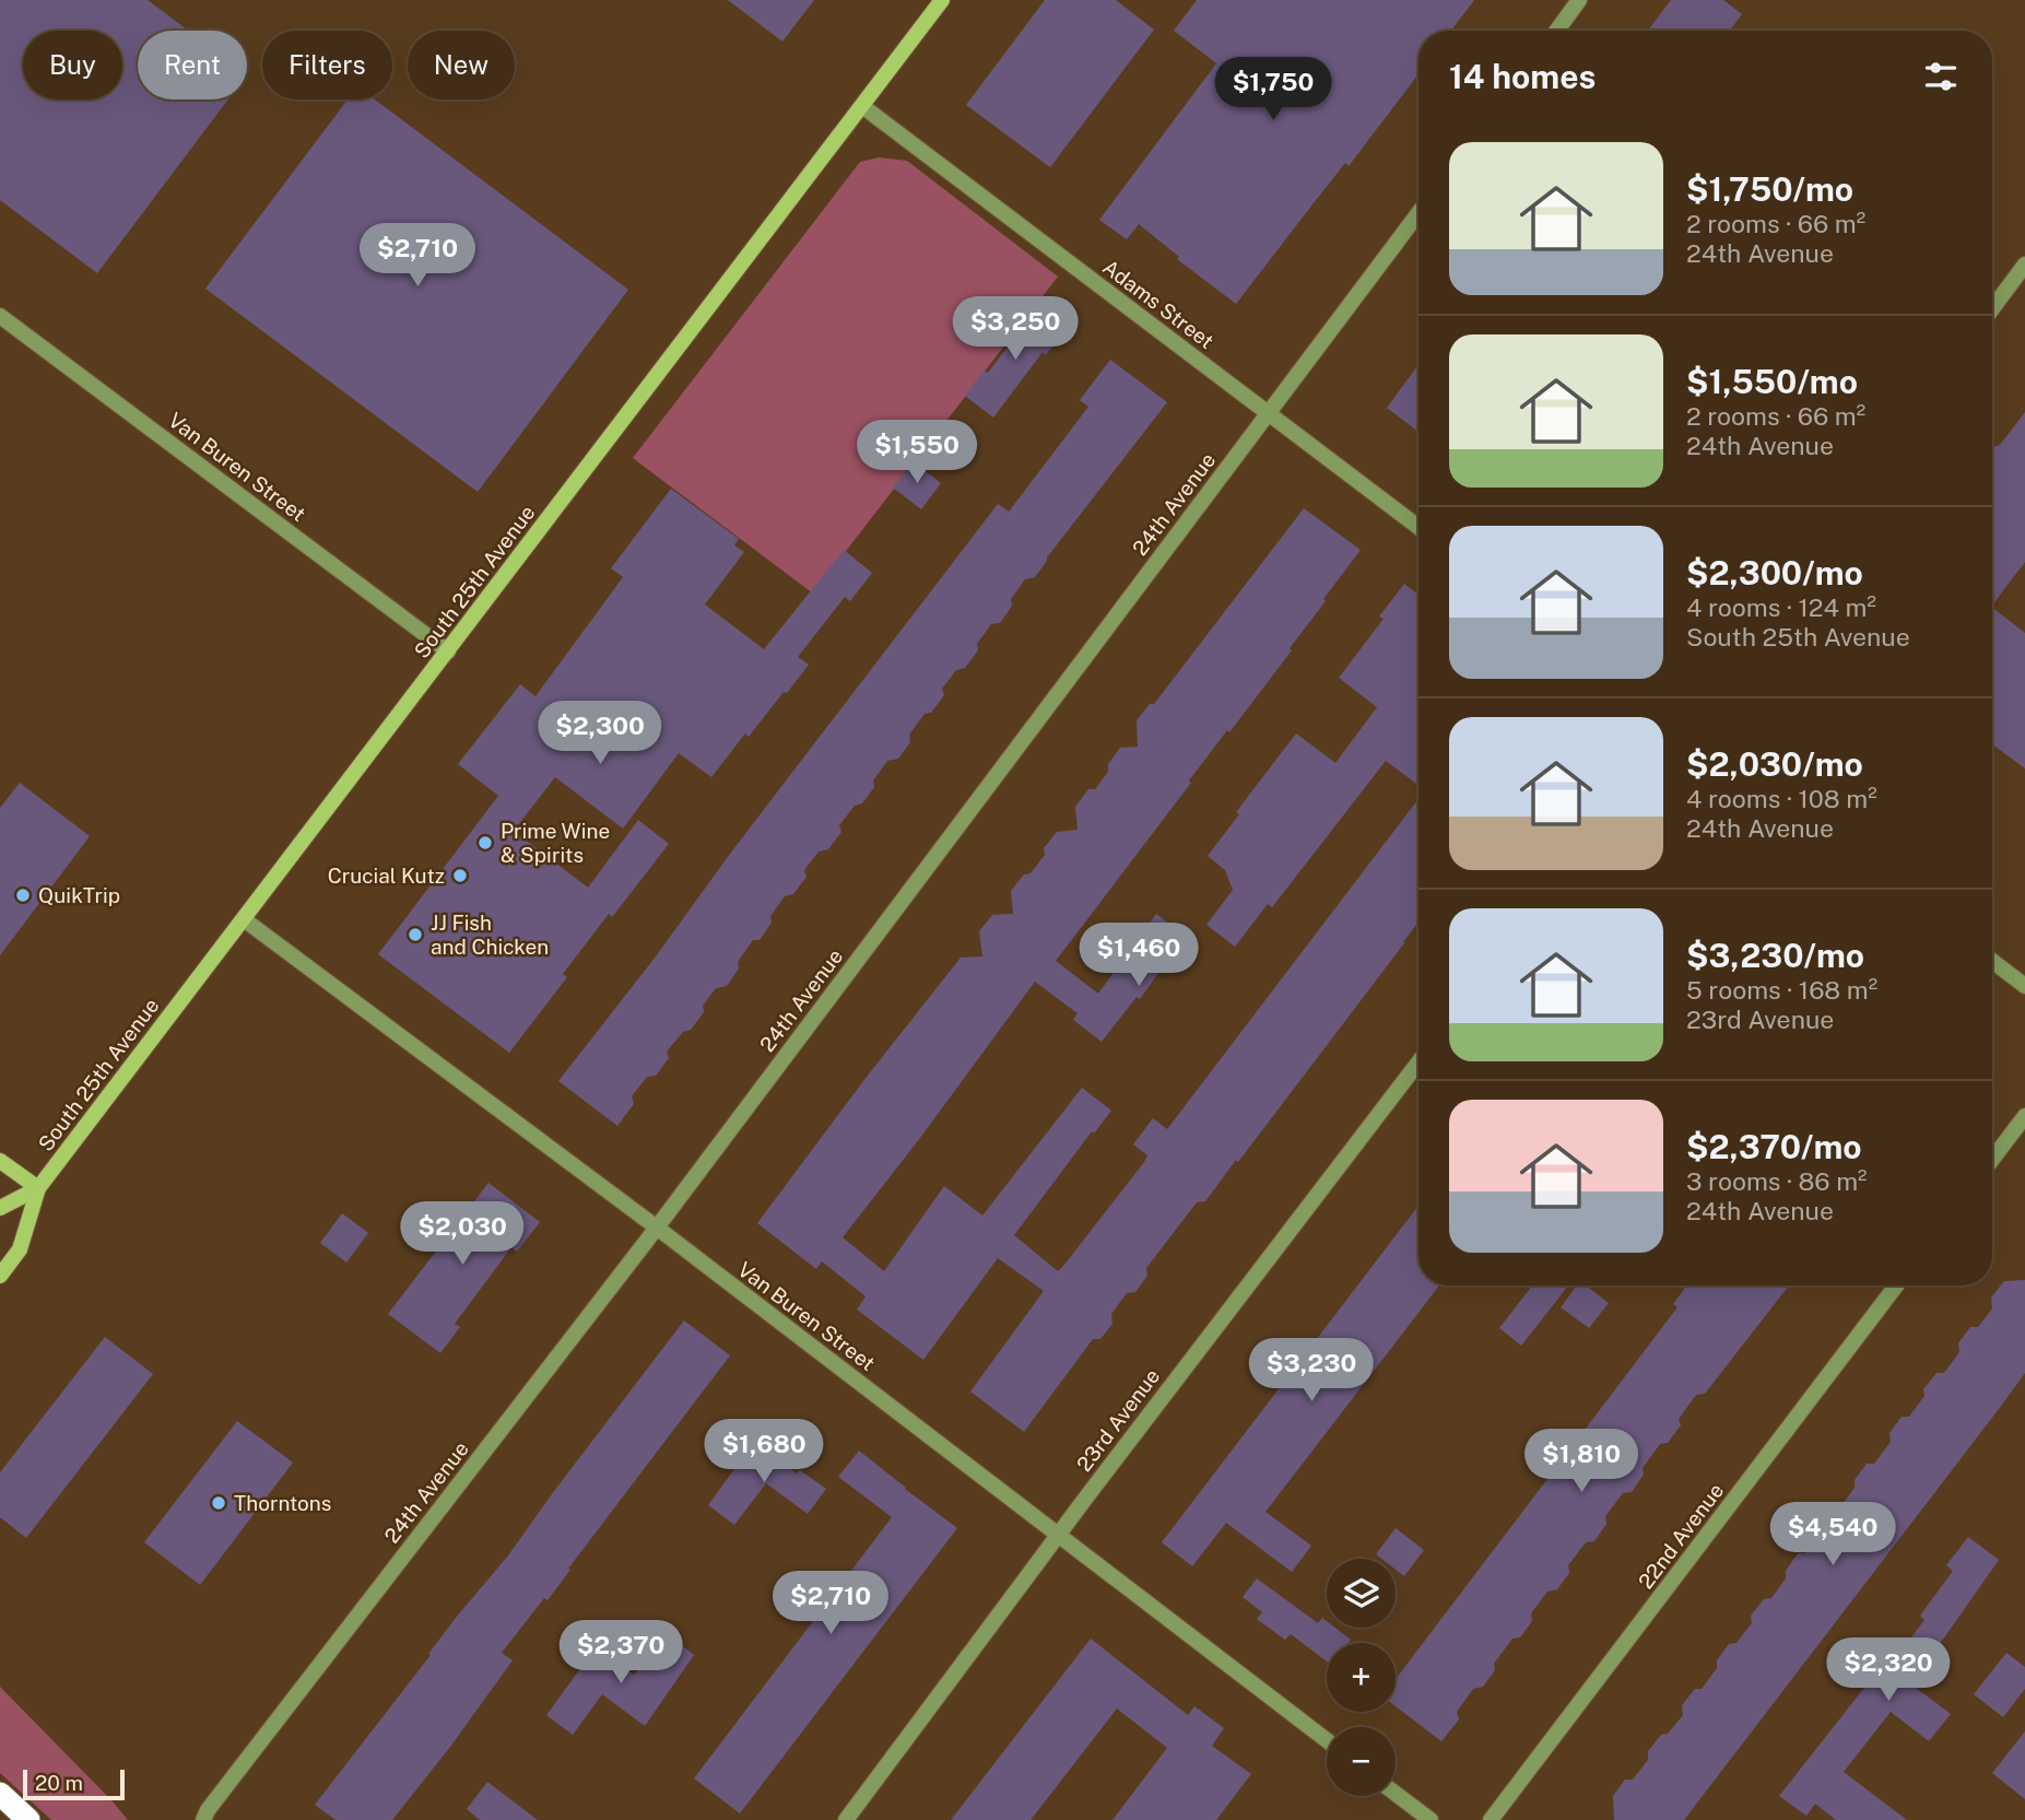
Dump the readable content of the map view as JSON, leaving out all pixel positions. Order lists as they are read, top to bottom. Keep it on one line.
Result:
{"streets":{"main road":["South 25th Avenue"],"street":["Adams Street","Van Buren Street","24th Avenue","23rd Avenue","22nd Avenue"]},"crossings":[["Adams Street","24th Avenue"],["Adams Street","South 25th Avenue"],["Van Buren Street","24th Avenue"],["Van Buren Street","South 25th Avenue"],["Van Buren Street","23rd Avenue"]],"places":["Prime Wine & Spirits","Crucial Kutz","QuikTrip","JJ Fish and Chicken","Thorntons"],"scale_bar":"20 m","page":{"chip":["Buy","Rent","Filters","New"],"heading":"14 homes","price":["$1,750","$2,710","$3,250","$1,550","$2,300","$1,460","$2,030","$3,230","$1,680","$1,810","$4,540","$2,710","$2,370","$2,320"],"list":[{"name":"$1,750/mo","note":"2 rooms · 66 m² · 24th Avenue"},{"name":"$1,550/mo","note":"2 rooms · 66 m² · 24th Avenue"},{"name":"$2,300/mo","note":"4 rooms · 124 m² · South 25th Avenue"},{"name":"$2,030/mo","note":"4 rooms · 108 m² · 24th Avenue"},{"name":"$3,230/mo","note":"5 rooms · 168 m² · 23rd Avenue"},{"name":"$2,370/mo","note":"3 rooms · 86 m² · 24th Avenue"}],"map_buttons":["+","−"],"scale":"20 m"}}
